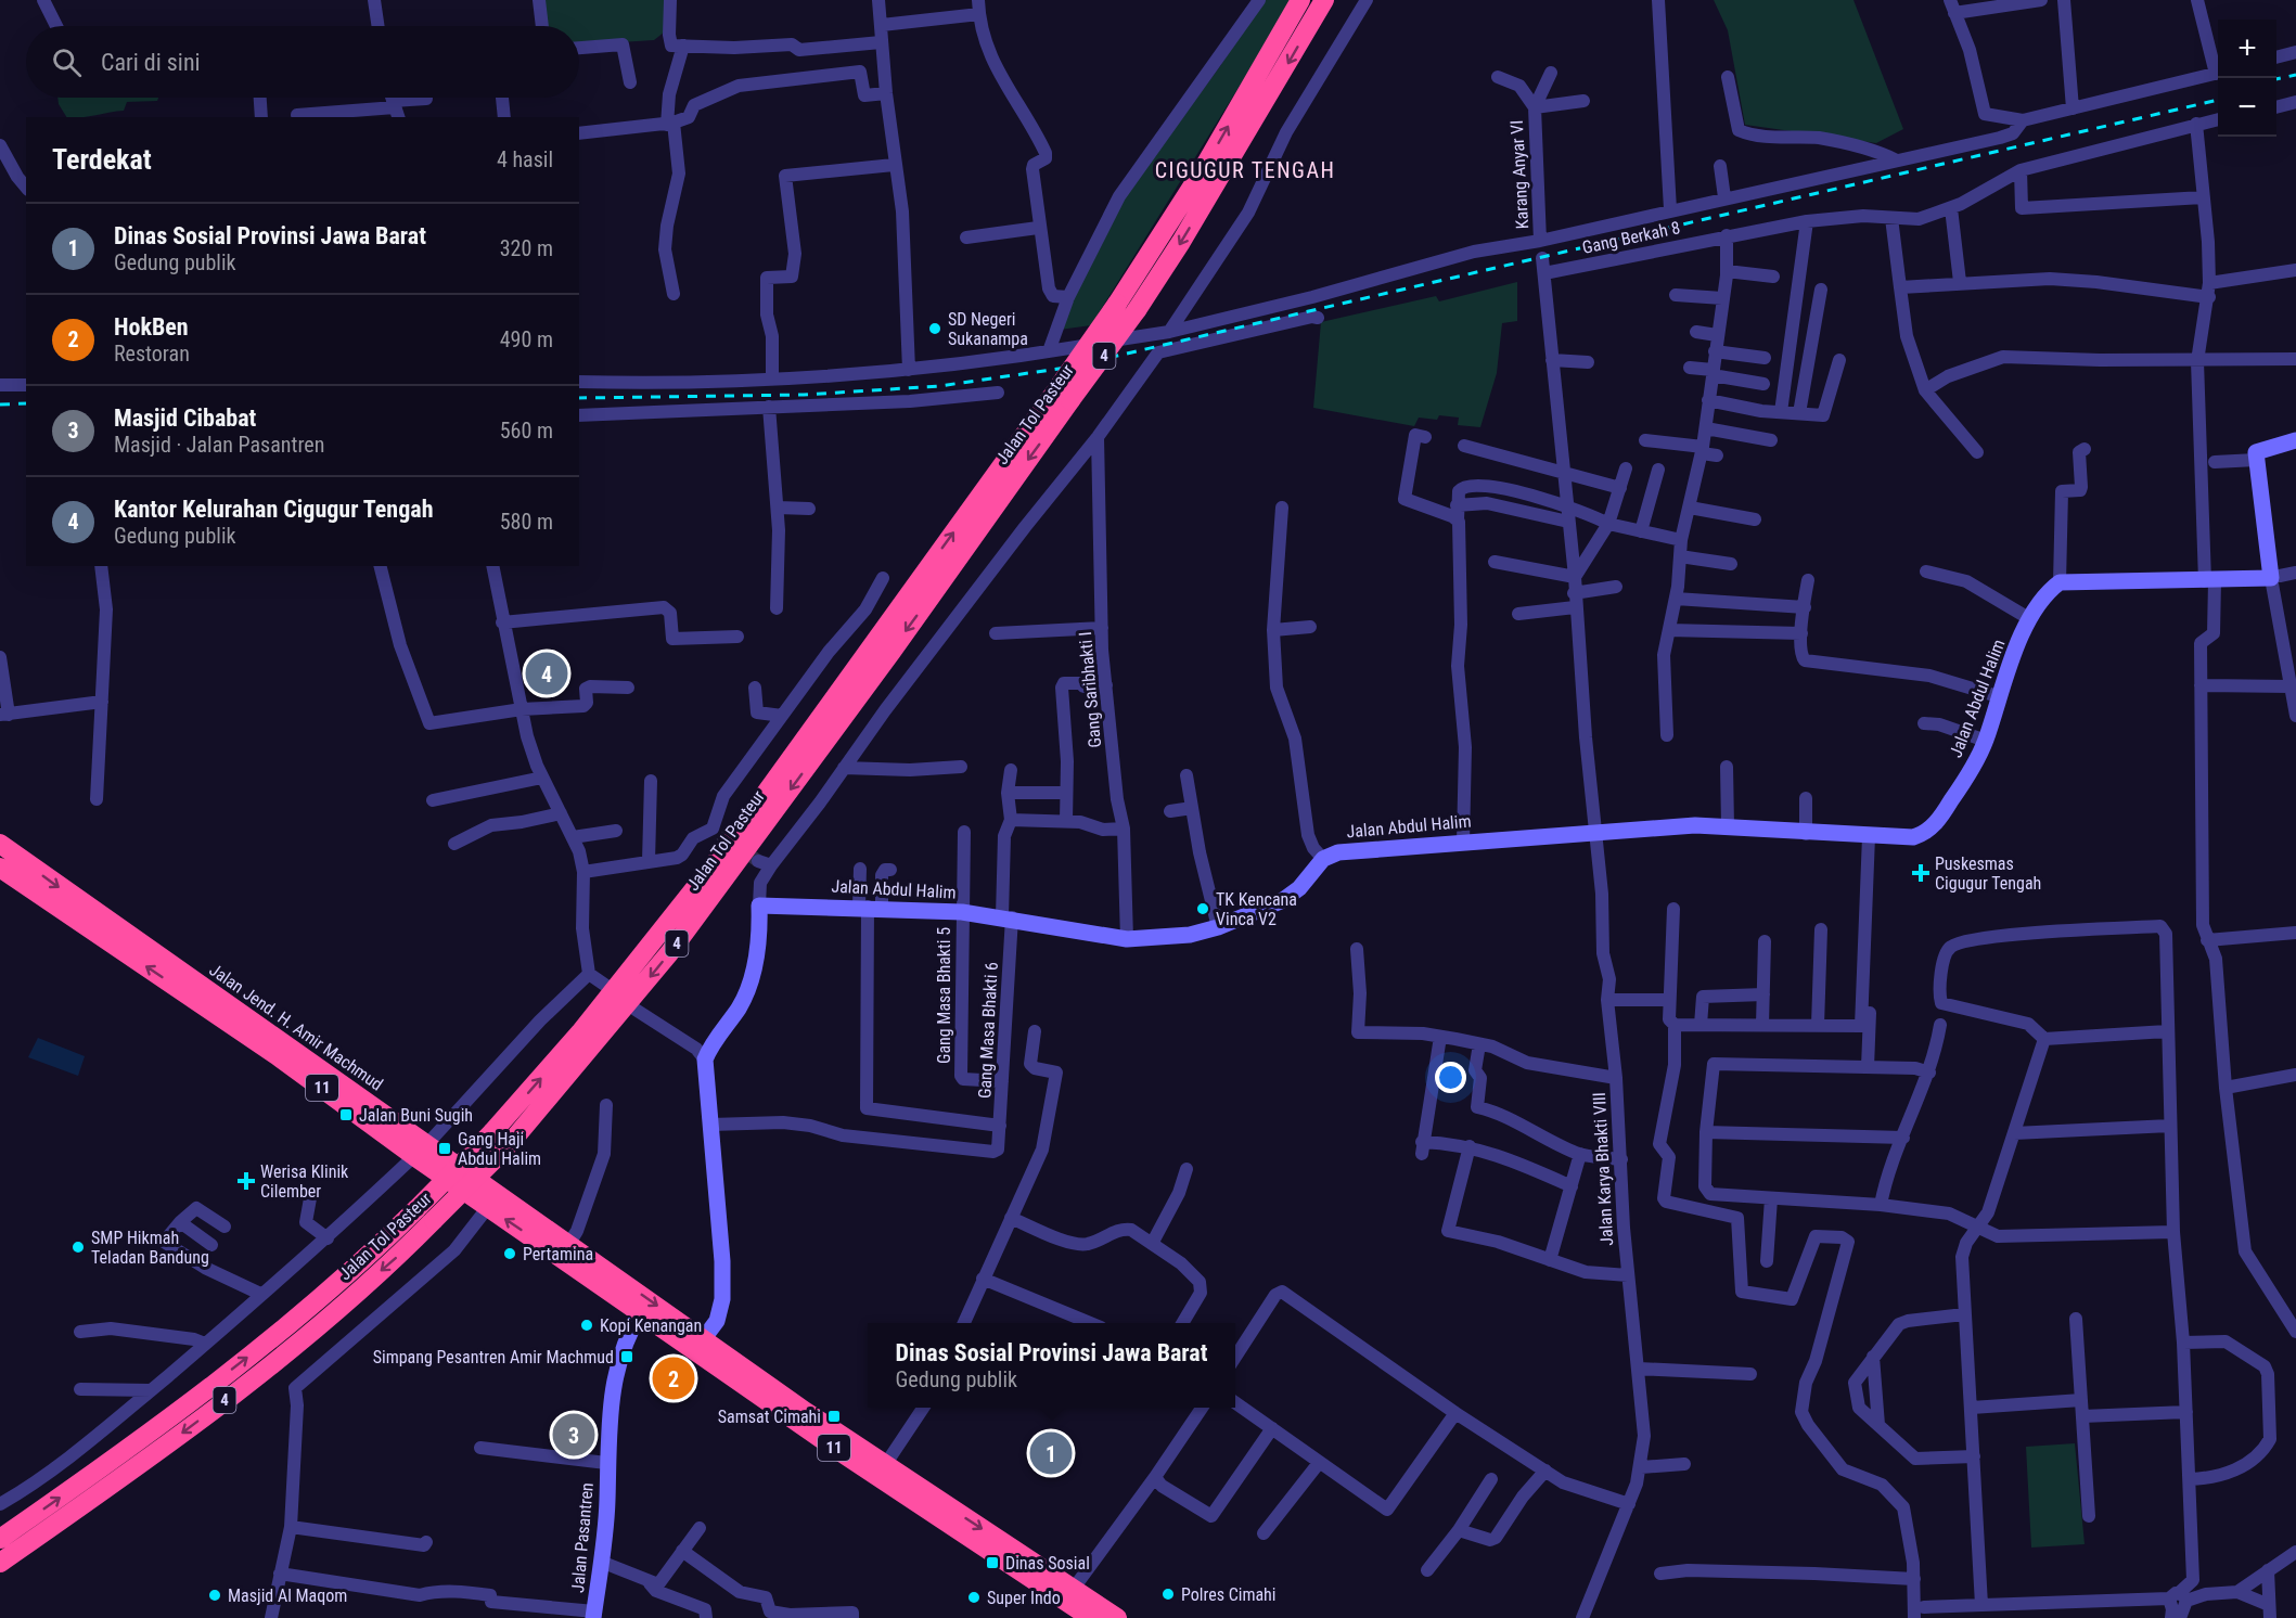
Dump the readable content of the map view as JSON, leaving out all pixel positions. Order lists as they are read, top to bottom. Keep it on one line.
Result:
{"streets":{"highway":["4","Jalan Tol Pasteur","Jalan Jend. H. Amir Machmud","11"],"street":["Karang Anyar VI","Gang Berkah 8","Gang Saribhakti I","Jalan Abdul Halim","Gang Masa Bhakti 5","Gang Masa Bhakti 6","Jalan Karya Bhakti VIII","Jalan Pasantren"]},"crossings":[["Gang Berkah 8","Jalan Karya Bhakti VIII"],["Gang Saribhakti I","Jalan Abdul Halim"],["Jalan Abdul Halim","Gang Masa Bhakti 5"],["Jalan Abdul Halim","Gang Masa Bhakti 6"],["Jalan Abdul Halim","Jalan Karya Bhakti VIII"],["Gang Masa Bhakti 5","Gang Masa Bhakti 6"],["Jalan Jend. H. Amir Machmud","Jalan Pasantren"]],"districts":["CIGUGUR TENGAH"],"places":{"other":["SD Negeri Sukanampa","TK Kencana Vinca V2","SMP Hikmah Teladan Bandung","Pertamina","Kopi Kenangan","Polres Cimahi","Masjid Al Maqom","Super Indo"],"health":["Puskesmas Cigugur Tengah","Werisa Klinik Cilember"],"transit":["Jalan Buni Sugih","Gang Haji Abdul Halim","Simpang Pesantren Amir Machmud","Samsat Cimahi","Dinas Sosial"]},"page":{"map_buttons":["+","−"],"search":"Cari di sini","heading":["Terdekat","4 hasil"],"list":[{"mark":"1","name":"Dinas Sosial Provinsi Jawa Barat","note":"Gedung publik","value":"320 m"},{"mark":"2","name":"HokBen","note":"Restoran","value":"490 m"},{"mark":"3","name":"Masjid Cibabat","note":"Masjid · Jalan Pasantren","value":"560 m"},{"mark":"4","name":"Kantor Kelurahan Cigugur Tengah","note":"Gedung publik","value":"580 m"}],"pins":["4","2","3","1"],"popup":["Dinas Sosial Provinsi Jawa Barat","Gedung publik"]}}
